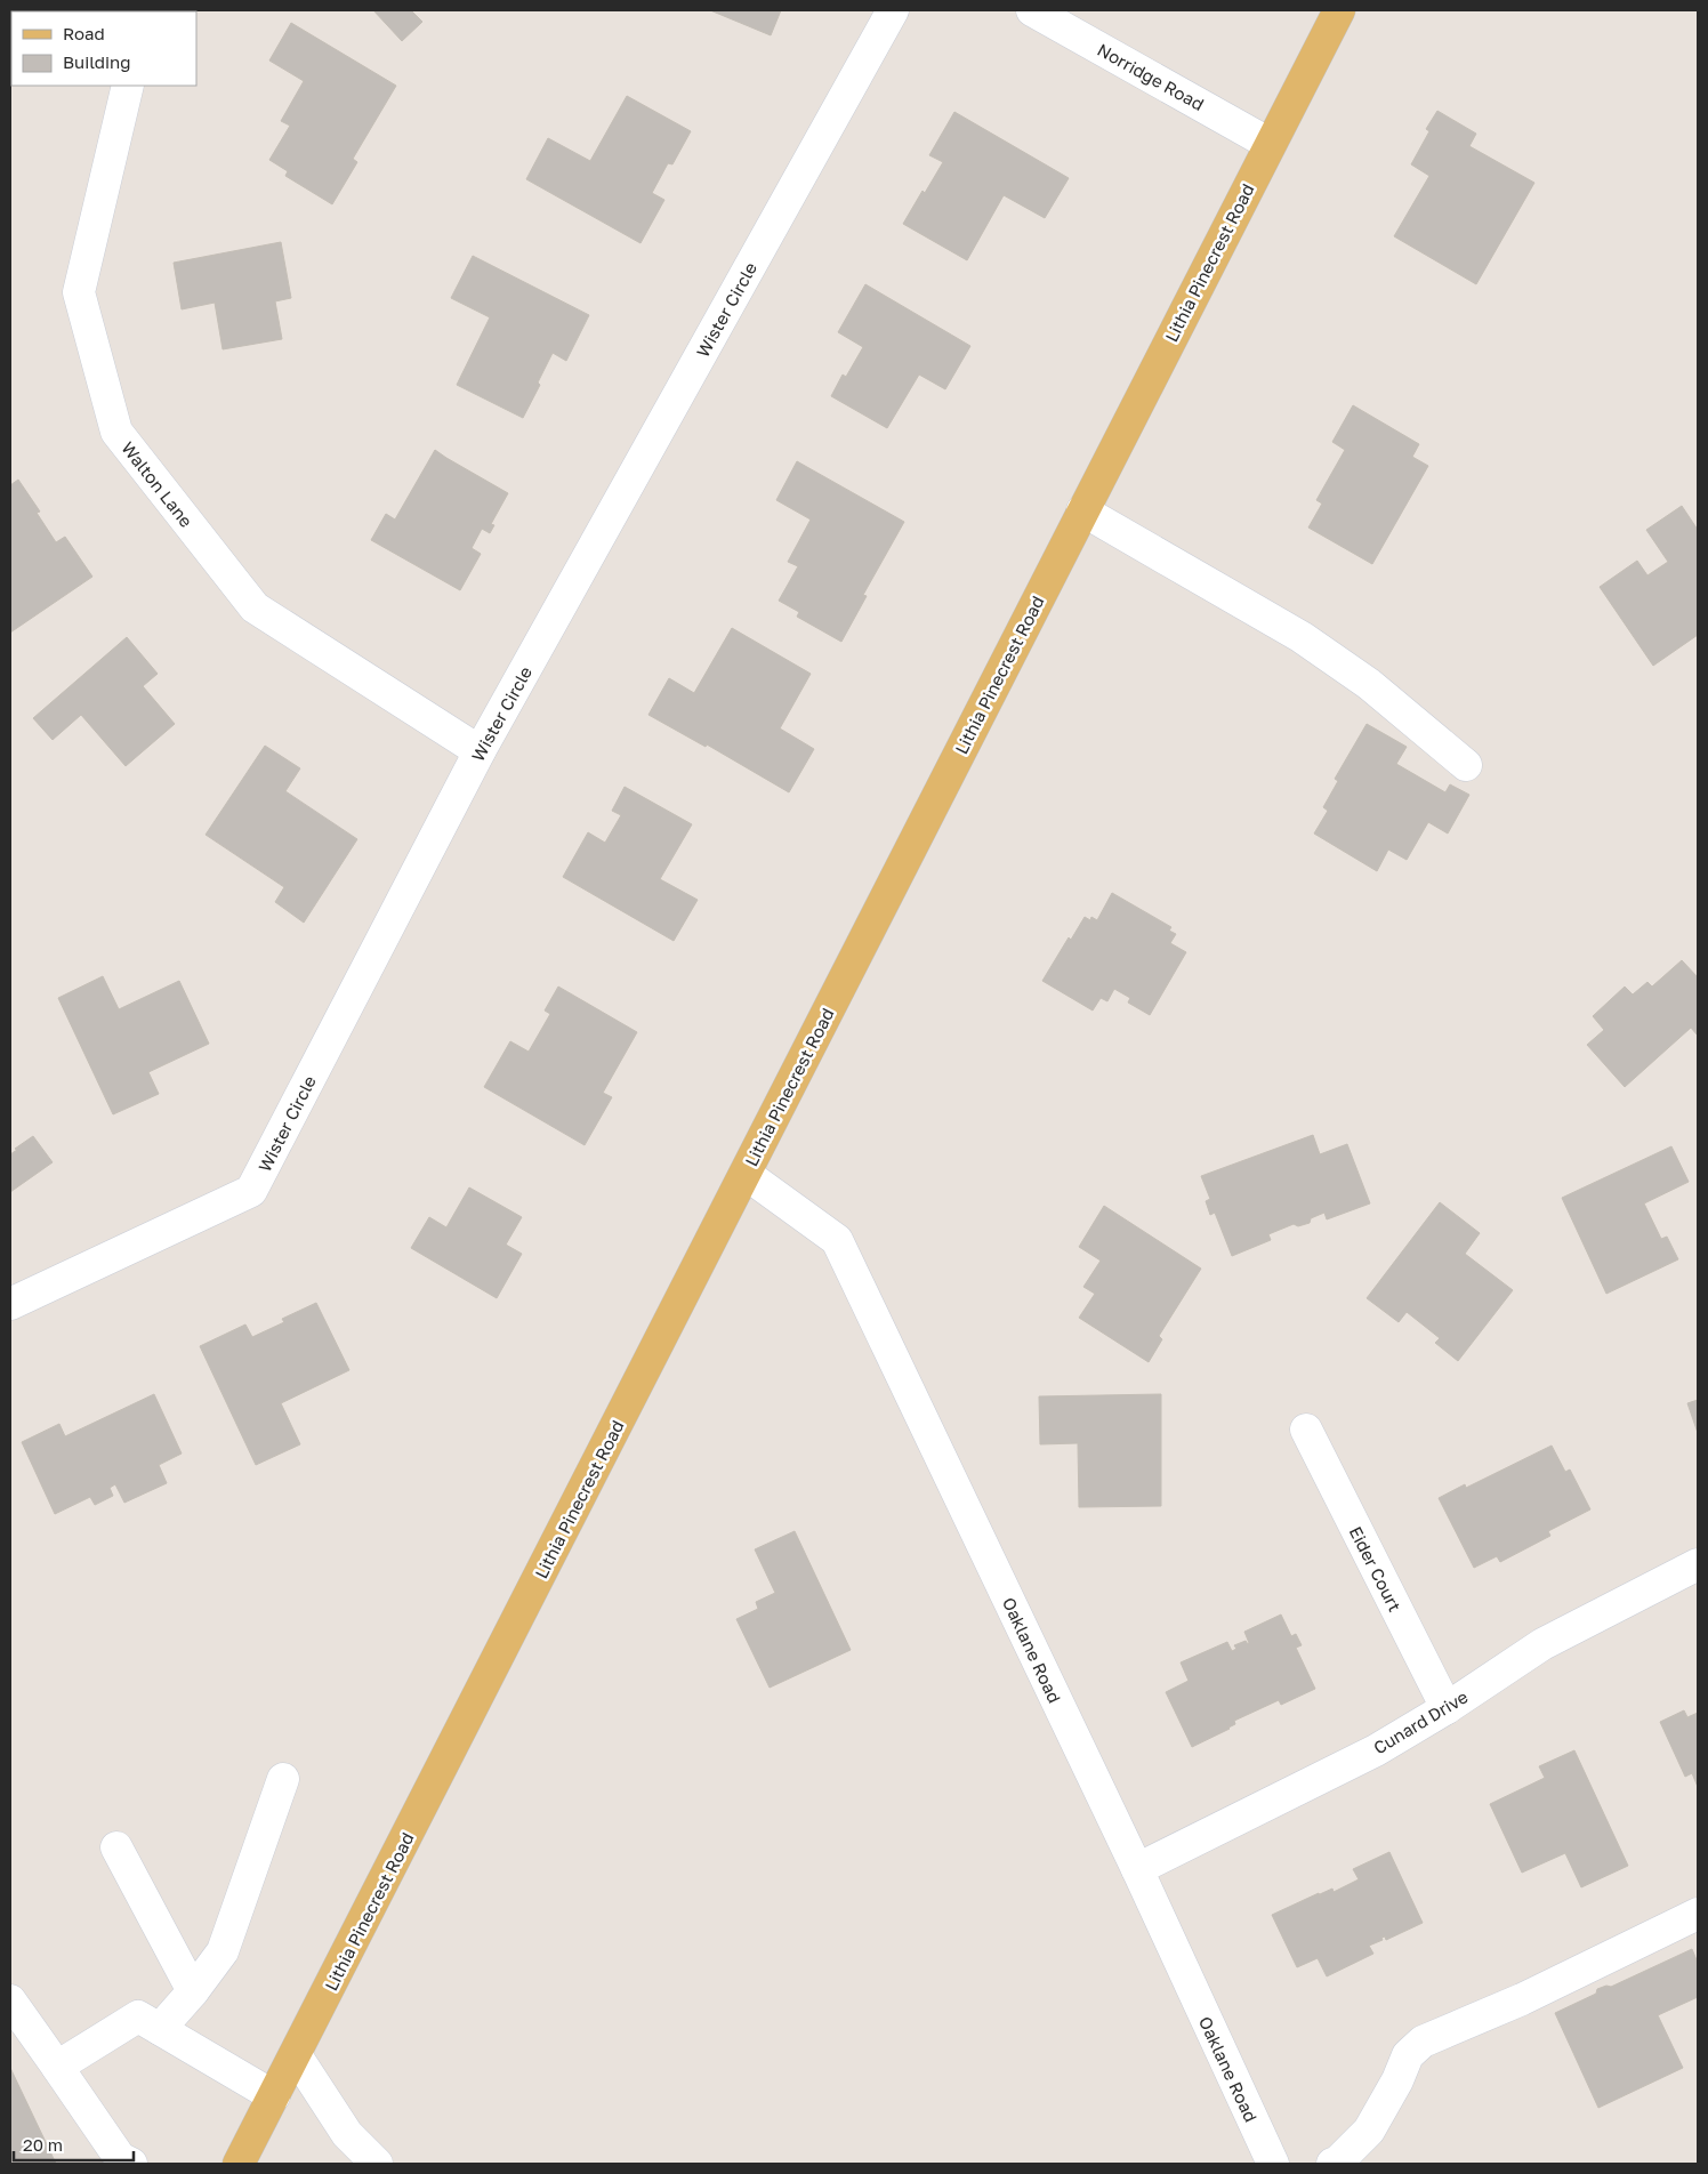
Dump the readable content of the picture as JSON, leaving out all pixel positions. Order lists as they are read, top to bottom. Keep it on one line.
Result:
{"streets":{"main road":["Lithia Pinecrest Road"],"street":["Norridge Road","Wister Circle","Walton Lane","Eider Court","Oaklane Road","Cunard Drive"]},"crossings":[["Norridge Road","Lithia Pinecrest Road"],["Lithia Pinecrest Road","Oaklane Road"],["Wister Circle","Walton Lane"],["Eider Court","Cunard Drive"],["Oaklane Road","Cunard Drive"]],"legend":["Road","Building"],"scale_bar":"20 m"}
